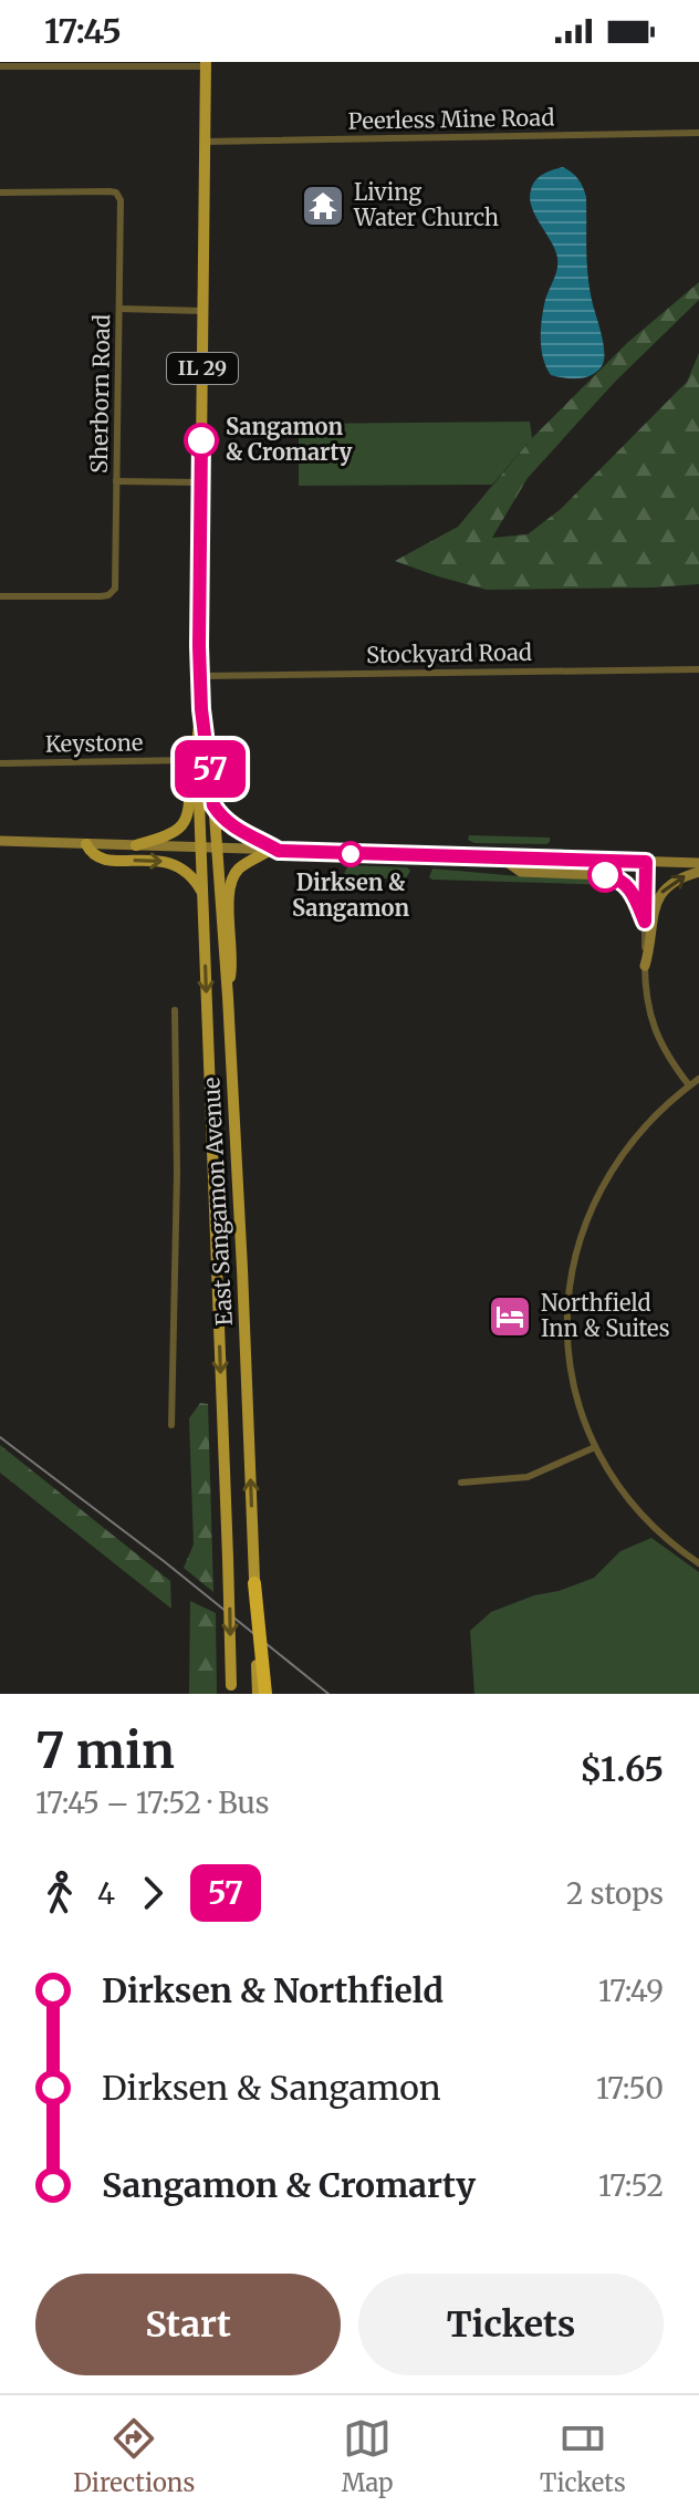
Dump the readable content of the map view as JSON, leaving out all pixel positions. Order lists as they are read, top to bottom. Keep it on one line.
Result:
{"streets":{"main road":["IL 29","East Sangamon Avenue"],"street":["Peerless Mine Road","Sherborn Road","Stockyard Road","Keystone"]},"crossings":[["Peerless Mine Road","East Sangamon Avenue"],["Stockyard Road","East Sangamon Avenue"]],"places":{"temple":["Living Water Church"],"other":["Sangamon & Cromarty","Dirksen & Sangamon"],"hotel":["Northfield Inn & Suites"]},"lines":["bus line 57"],"page":{"status":"17:45","on_map":"57","heading":["7 min","17:45 – 17:52 · Bus","$1.65"],"legs":["4","57","2 stops"],"list":[{"name":"Dirksen & Northfield","value":"17:49"},{"name":"Dirksen & Sangamon","value":"17:50"},{"name":"Sangamon & Cromarty","value":"17:52"}],"buttons":["Start","Tickets"],"tabs":["Directions","Map","Tickets"]}}
